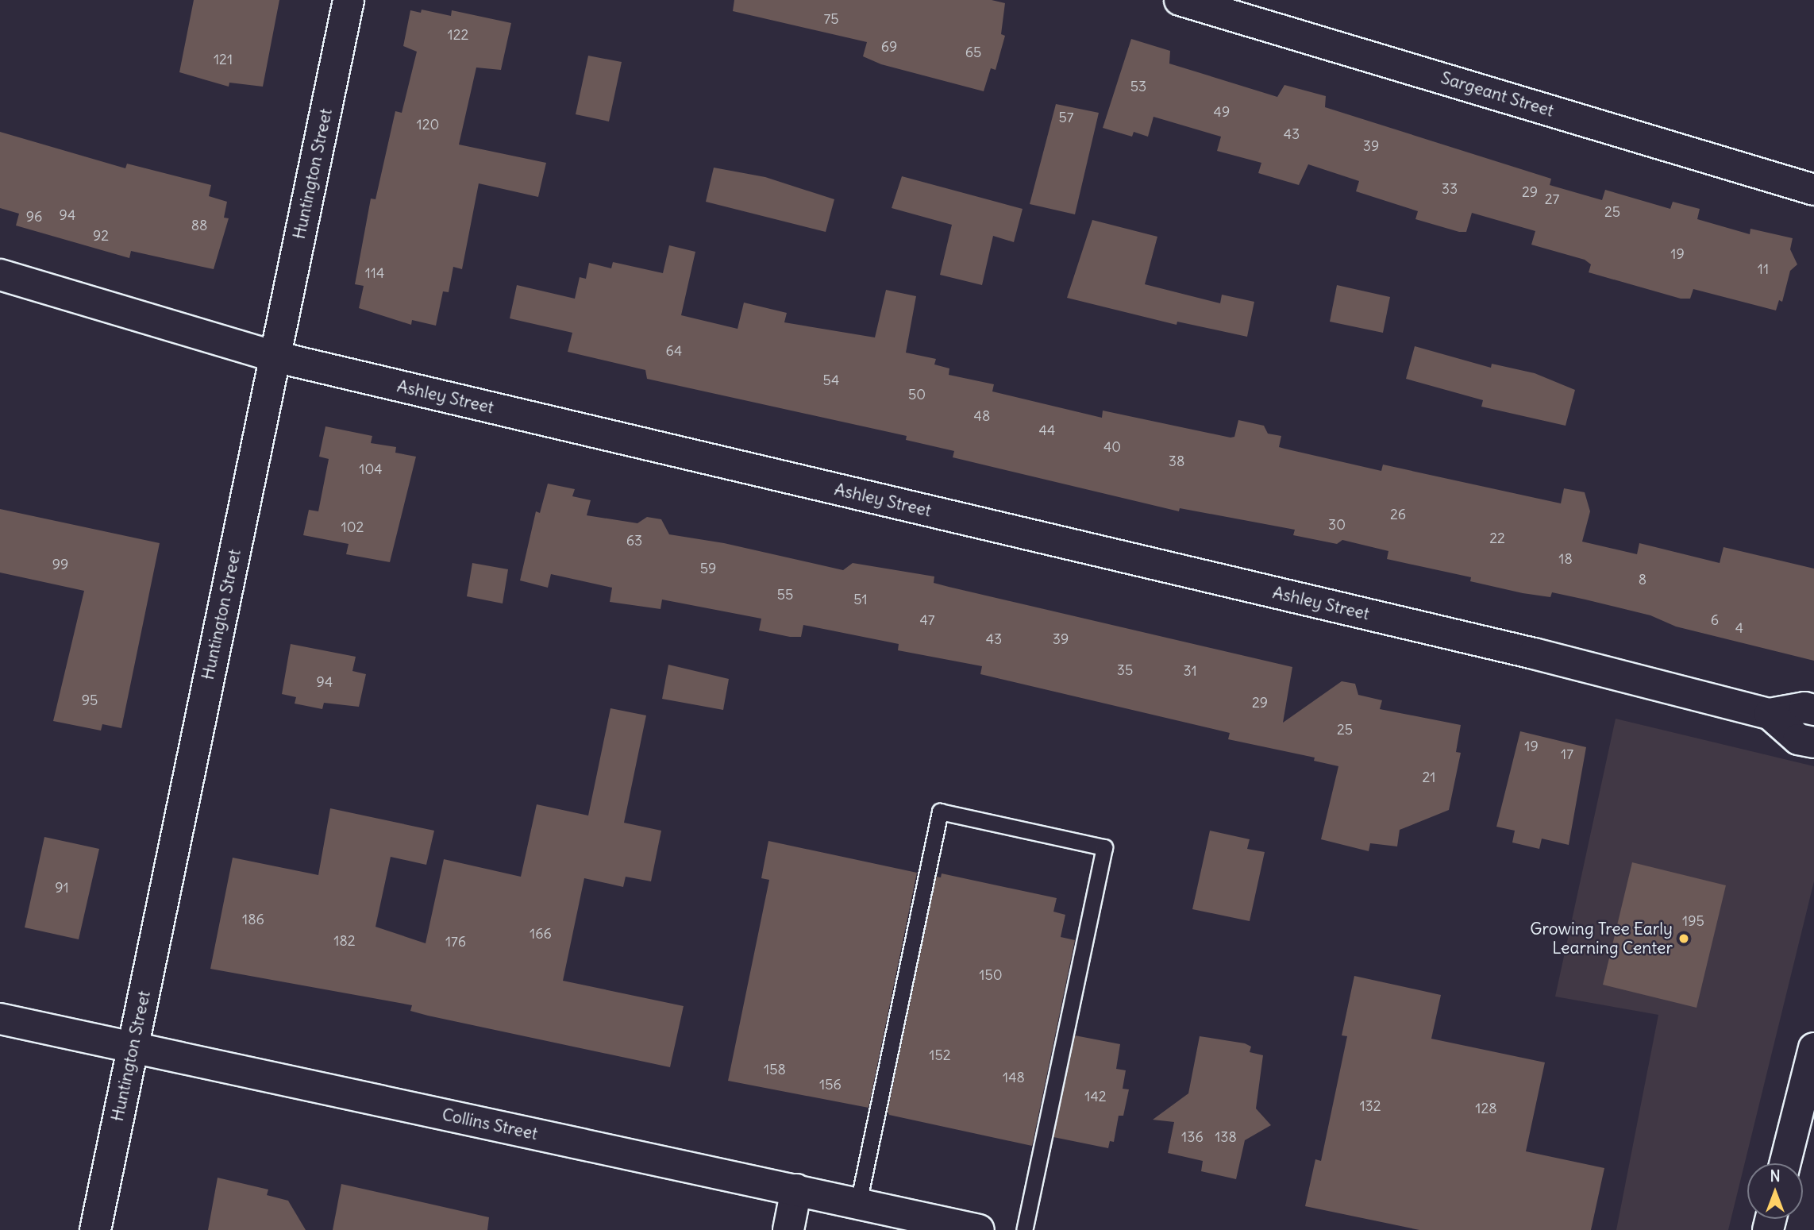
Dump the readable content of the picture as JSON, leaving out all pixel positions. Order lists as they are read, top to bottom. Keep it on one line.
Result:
{"streets":{"street":["Sargeant Street","Huntington Street","Ashley Street","Collins Street"]},"crossings":[["Huntington Street","Ashley Street"],["Huntington Street","Collins Street"]],"places":["Growing Tree Early Learning Center"],"house_numbers":["75","122","69","65","121","53","49","57","120","43","39","33","29","27","25","94","96","88","92","19","11","114","64","54","50","48","44","40","38","104","26","30","102","22","63","18","99","59","8","55","51","47","6","4","43","39","35","31","94","95","29","25","19","17","21","91","186","195","166","182","176","150","152","158","148","156","142","132","128","136","138"],"north":"top"}
